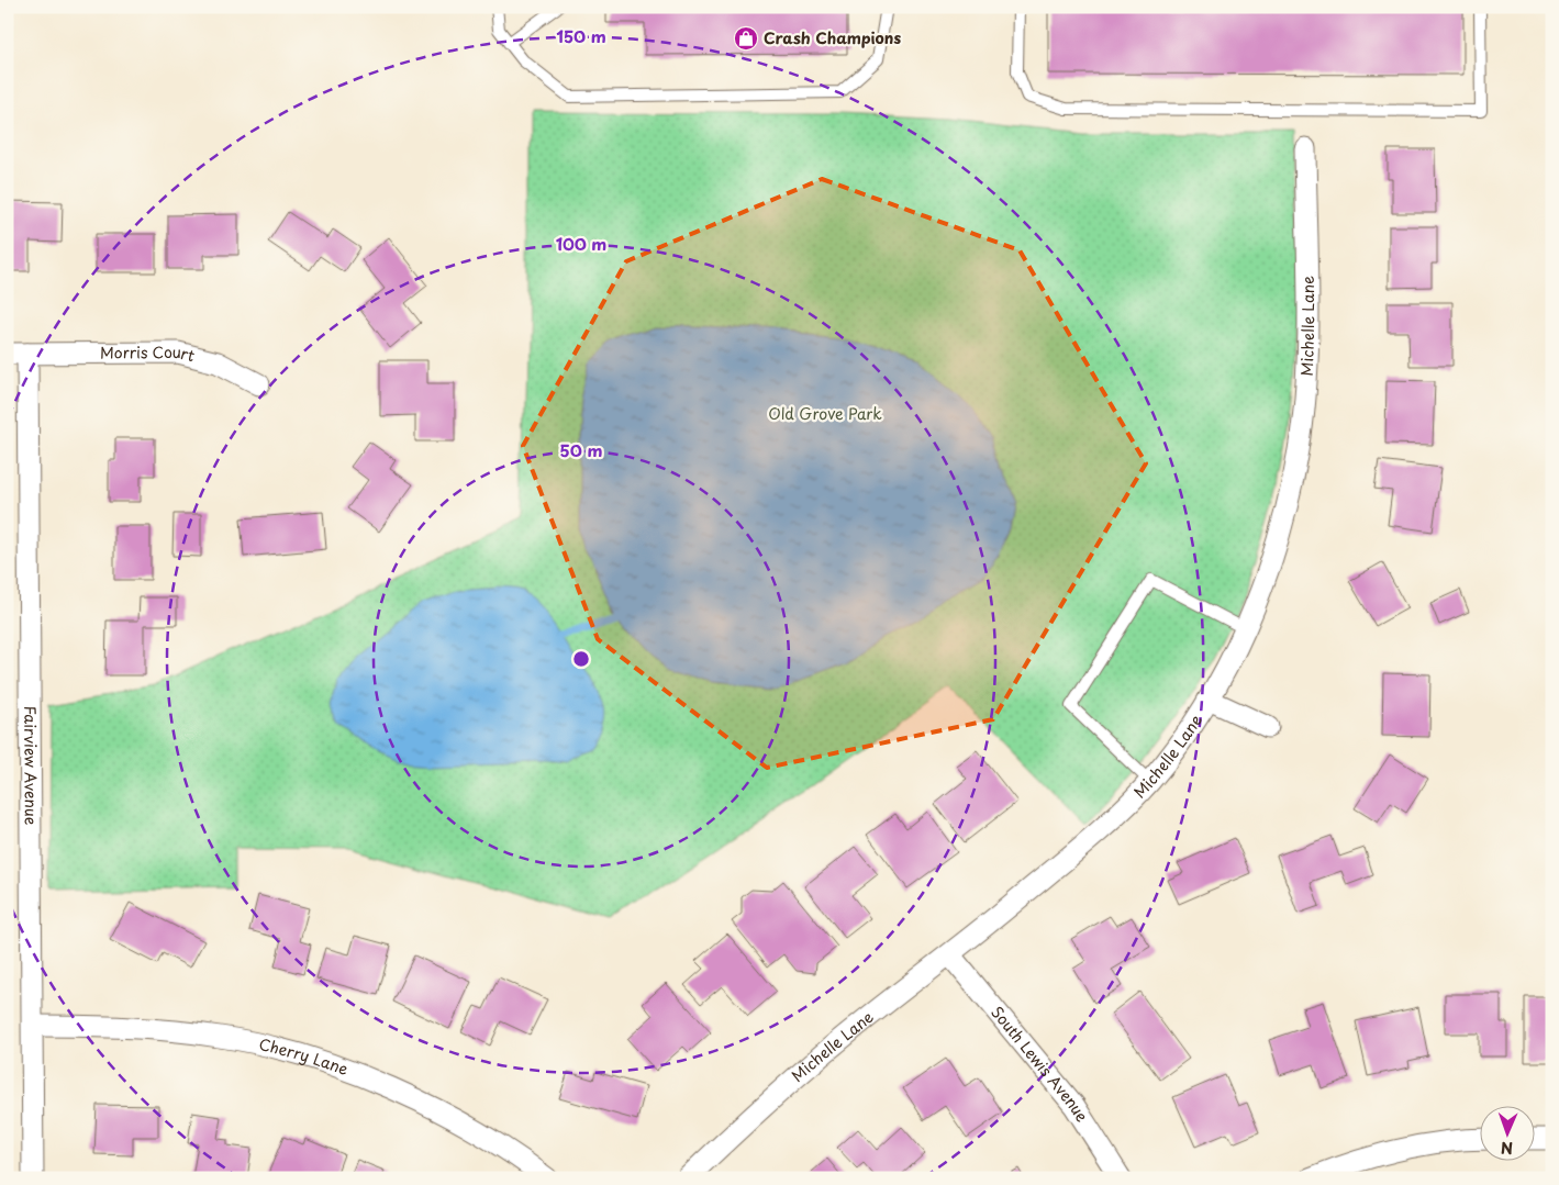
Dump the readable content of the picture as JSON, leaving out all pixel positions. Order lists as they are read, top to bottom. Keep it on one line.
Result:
{"streets":{"street":["Michelle Lane","Morris Court","Fairview Avenue","Cherry Lane","South Lewis Avenue"]},"crossings":[["Michelle Lane","South Lewis Avenue"],["Morris Court","Fairview Avenue"],["Fairview Avenue","Cherry Lane"]],"parks":["Old Grove Park"],"places":{"shop":["Crash Champions"]},"north":"bottom","rings":["150 m","100 m","50 m"]}
